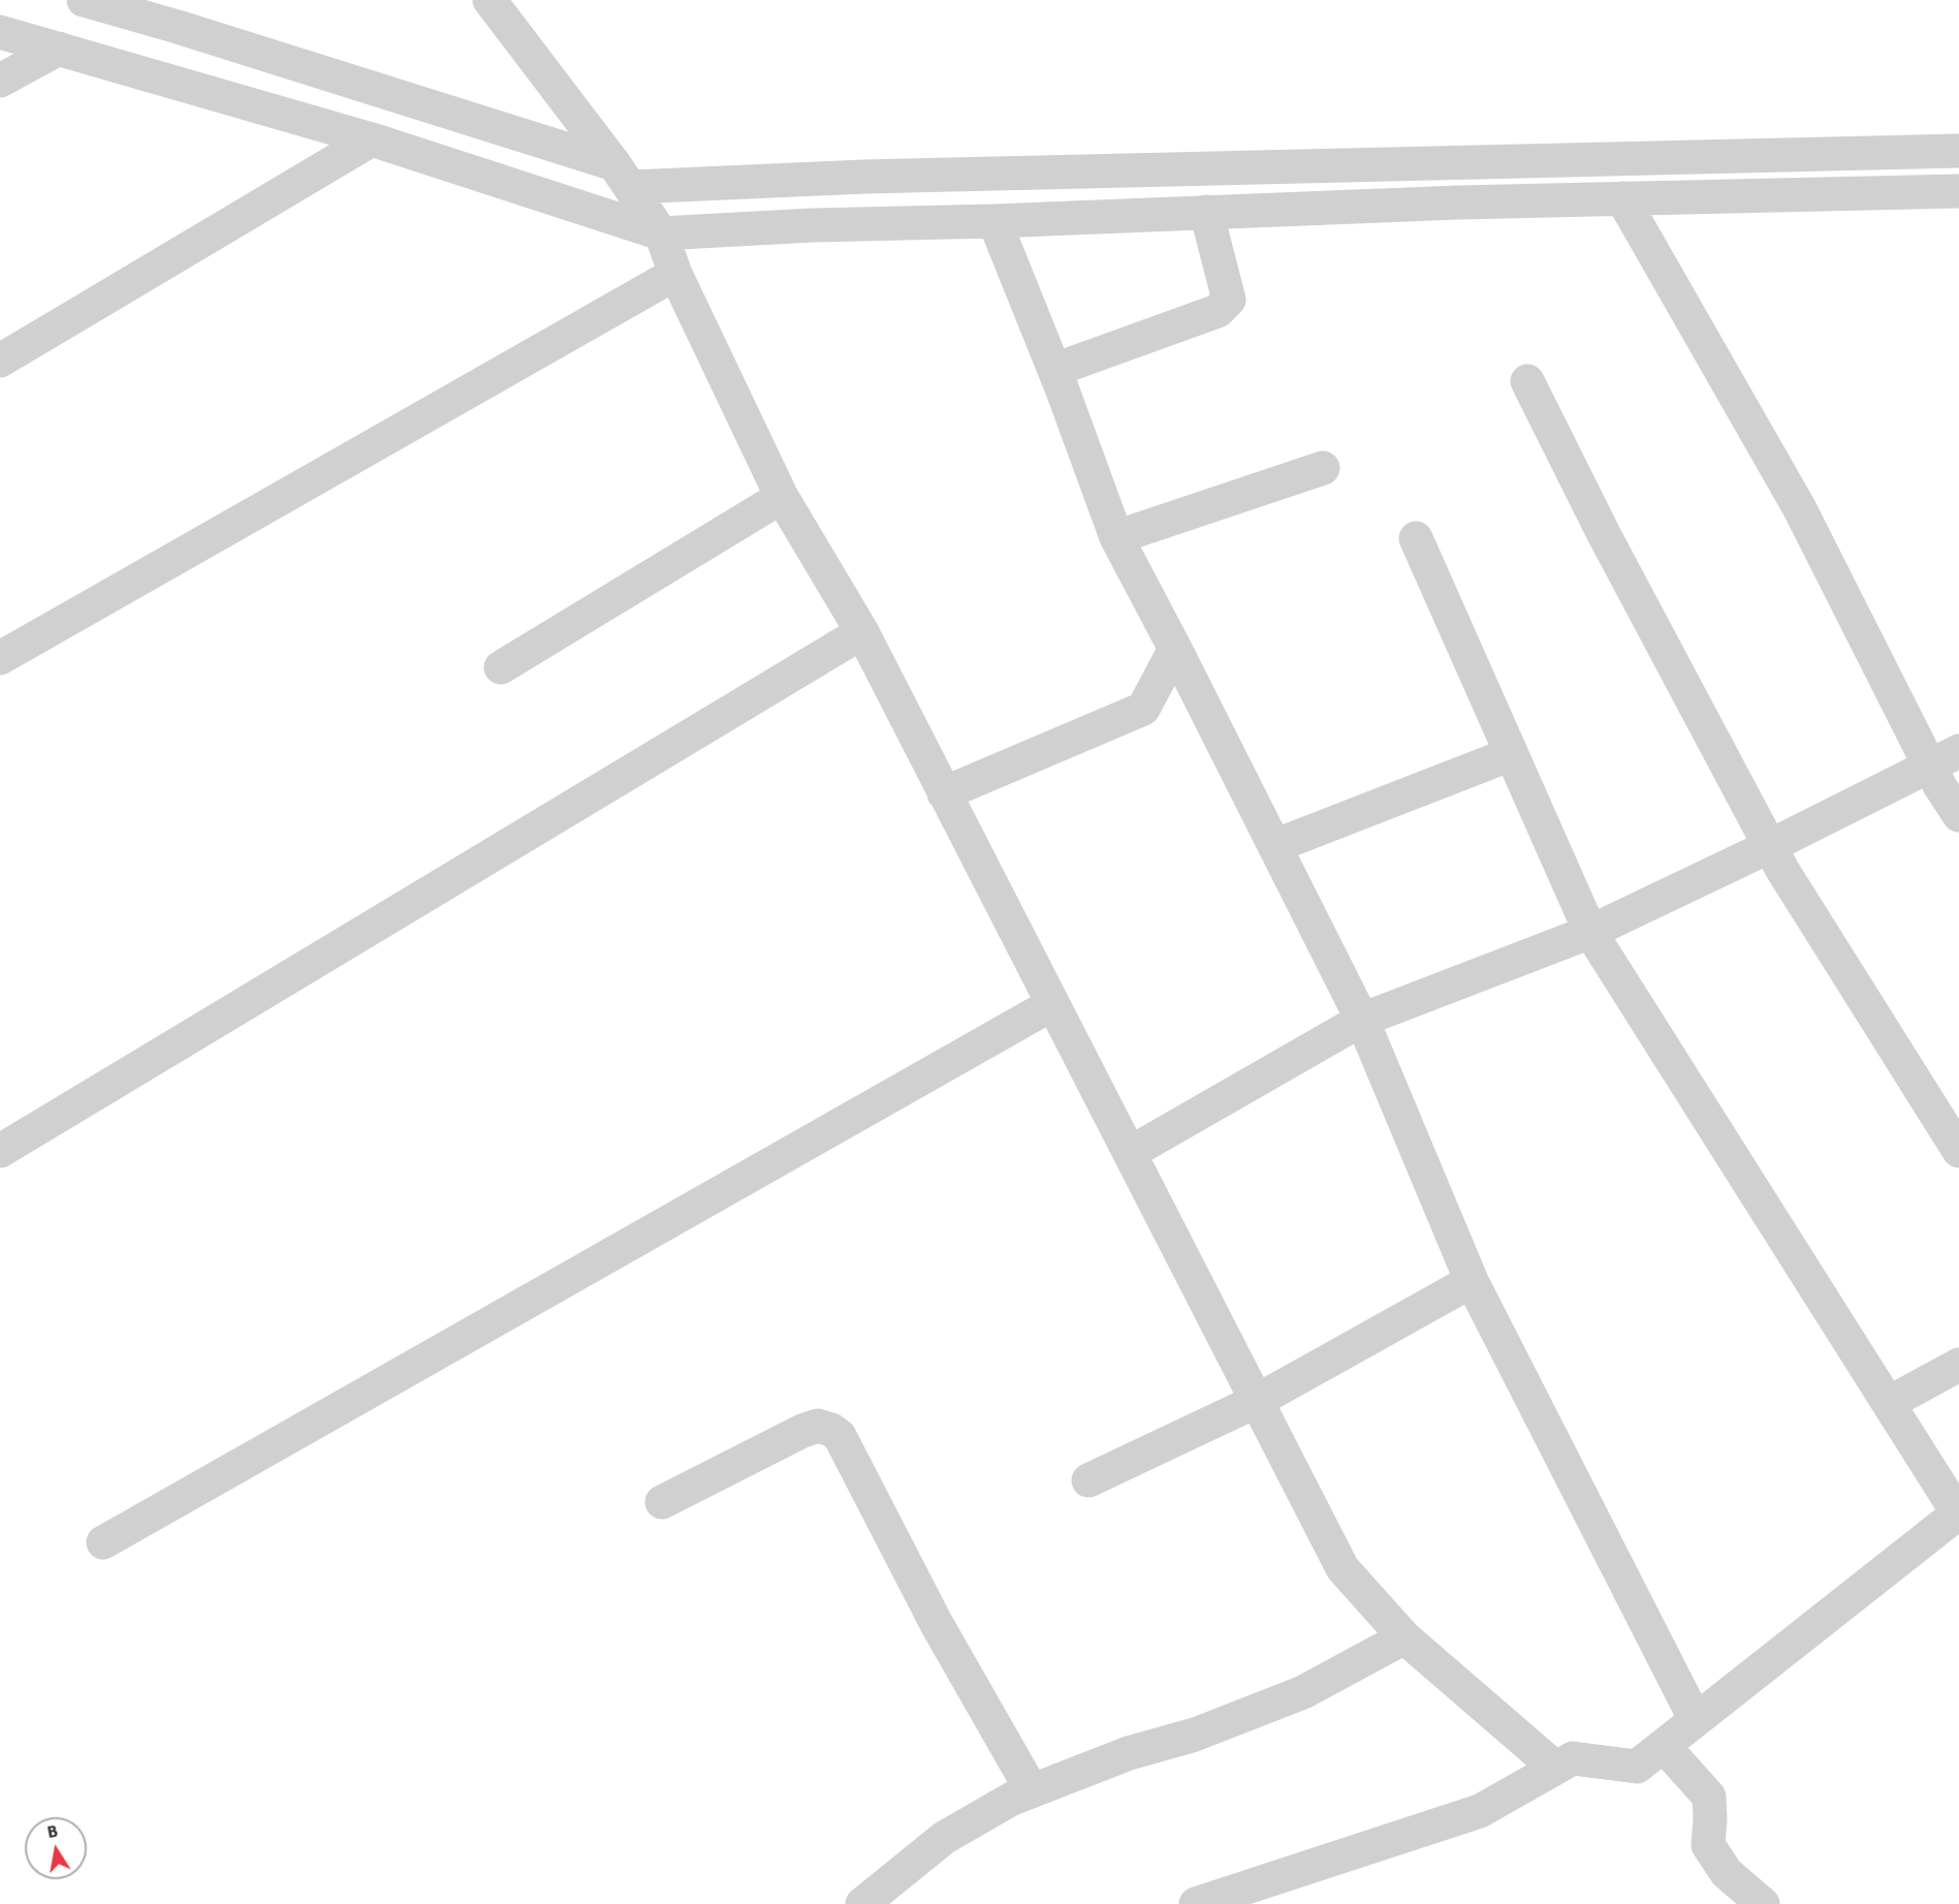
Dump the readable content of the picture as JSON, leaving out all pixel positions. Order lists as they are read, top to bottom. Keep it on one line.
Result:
{"north":"top"}
